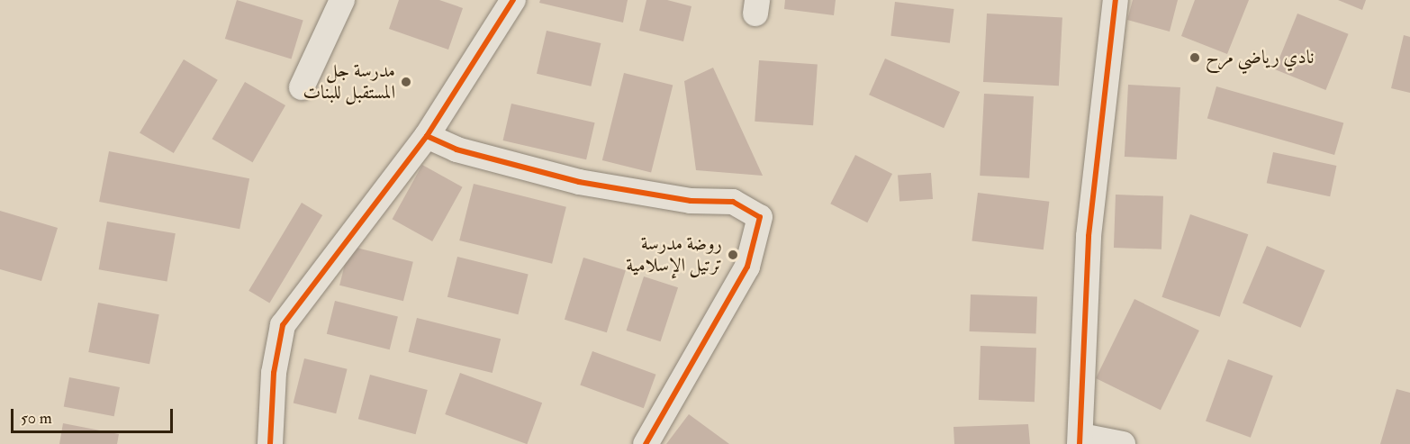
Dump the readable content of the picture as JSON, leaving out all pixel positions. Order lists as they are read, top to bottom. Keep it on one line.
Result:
{"places":["نادي رياضي مرح","مدرسة جل المستقبل للبنات","روضة مدرسة ترتيل الإسلامية"],"scale_bar":"50 m"}
